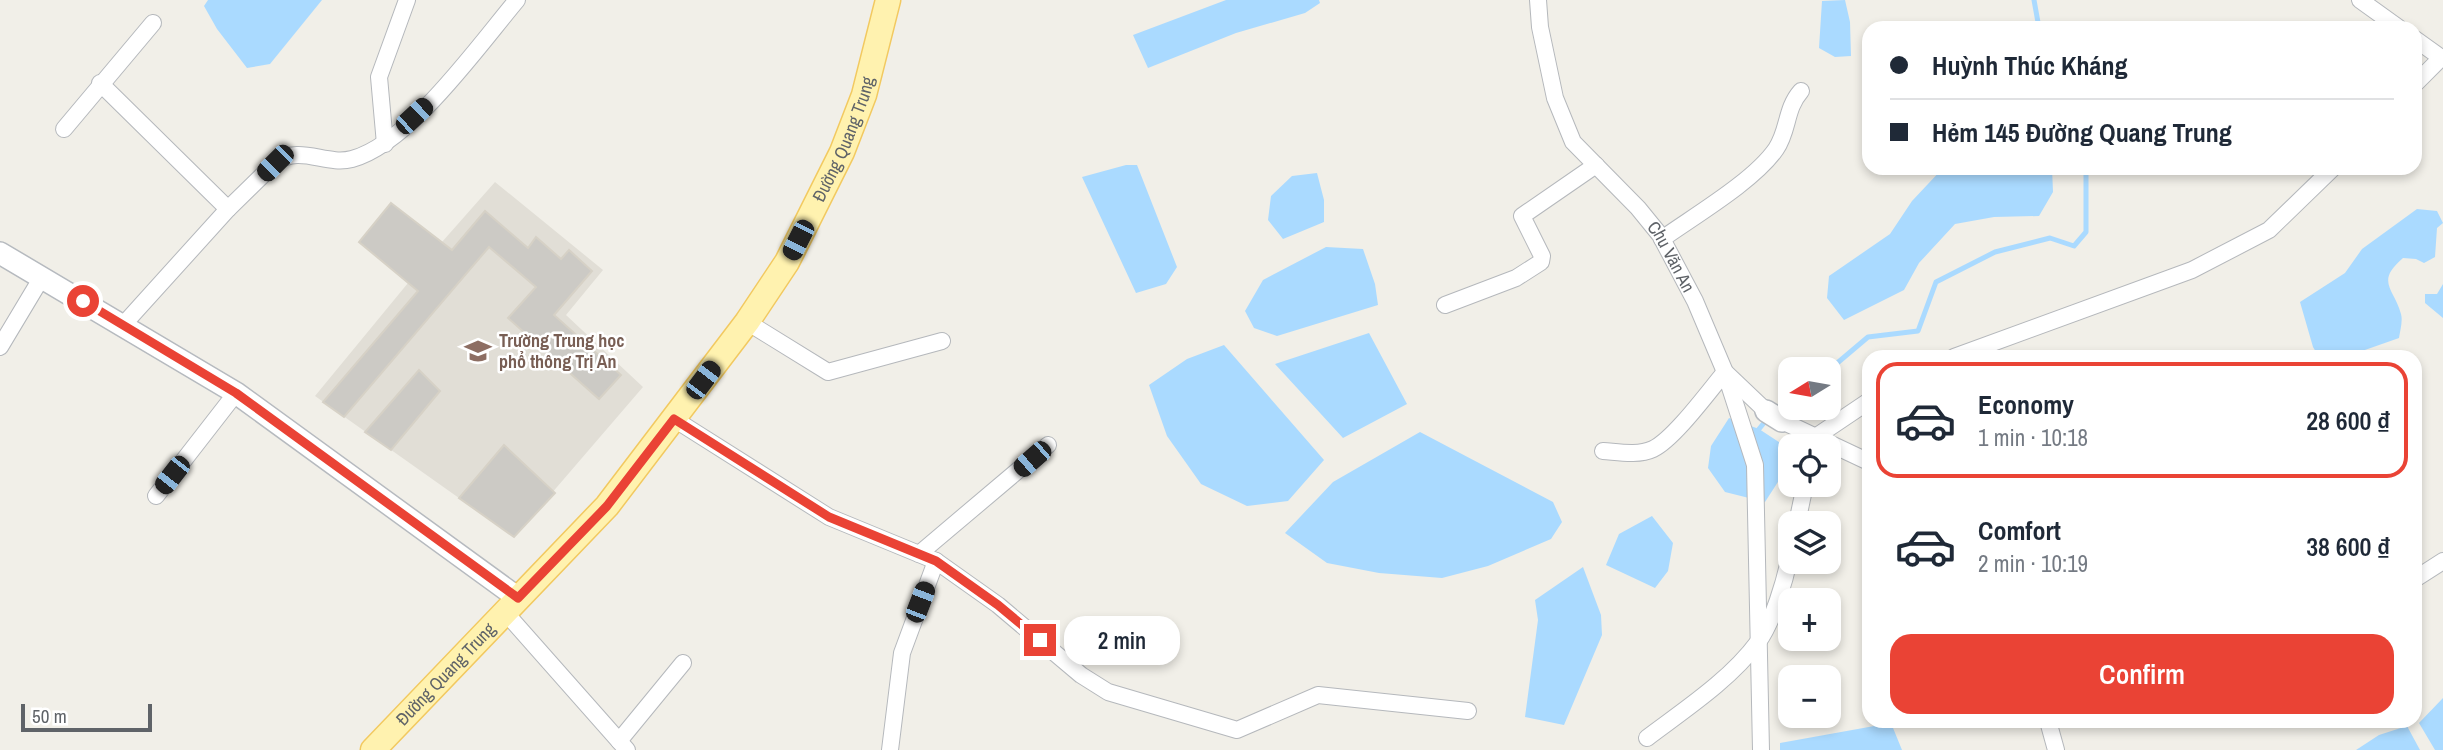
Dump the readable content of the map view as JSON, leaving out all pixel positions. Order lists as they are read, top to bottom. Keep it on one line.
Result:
{"streets":{"main road":["Đường Quang Trung"],"street":["Chu Văn An"]},"places":{"school or university":["Trường Trung học phổ thông Trị An"]},"scale_bar":"50 m","north":"left","page":{"banner":["Huỳnh Thúc Kháng","Hẻm 145 Đường Quang Trung"],"map_buttons":["+","−"],"list":[{"name":"Economy","note":"1 min · 10:18","value":"28 600 ₫"},{"name":"Comfort","note":"2 min · 10:19","value":"38 600 ₫"}],"bubble":"2 min","buttons":"Confirm","scale":"50 m"}}
